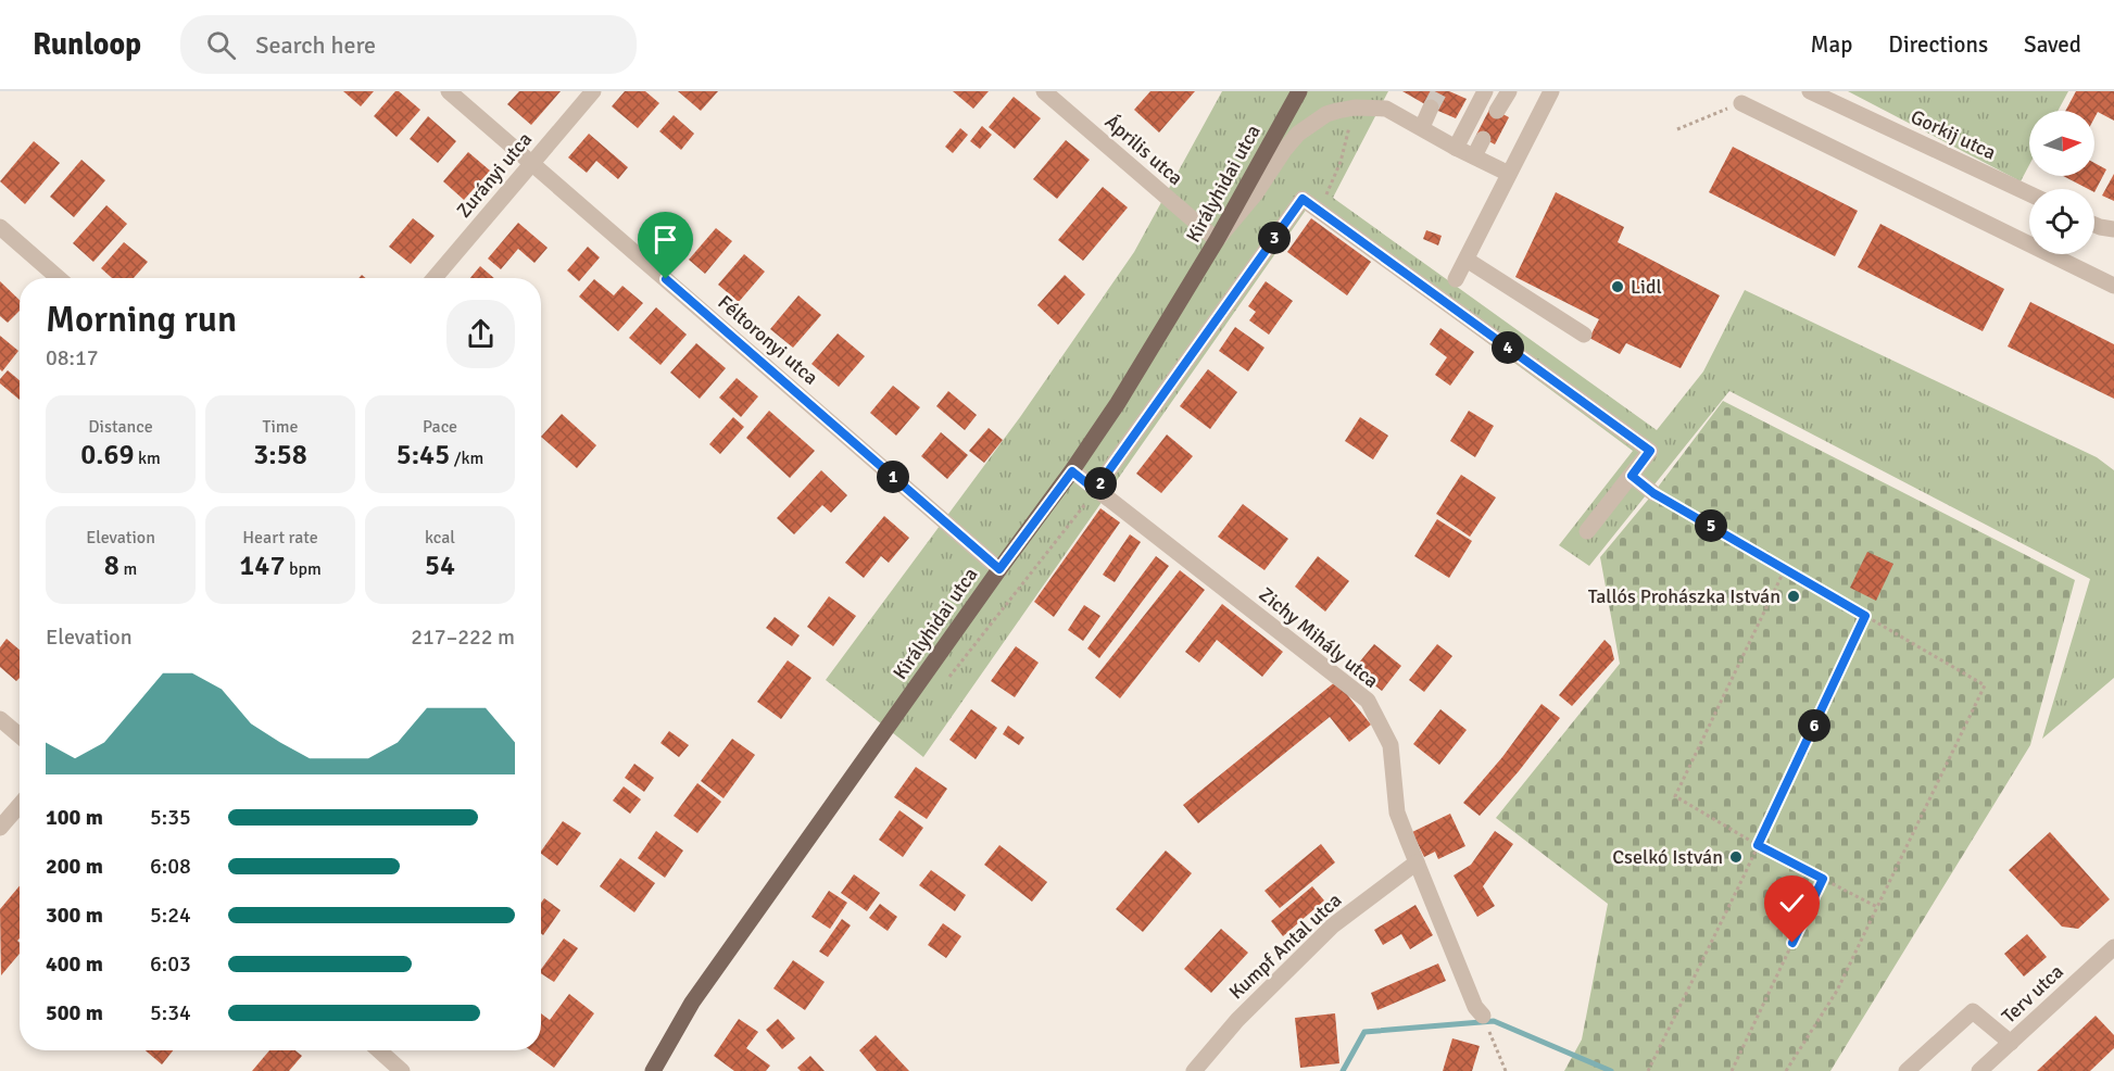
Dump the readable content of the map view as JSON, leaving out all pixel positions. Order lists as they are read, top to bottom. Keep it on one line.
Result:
{"streets":{"main road":["Királyhidai utca"],"street":["Gorkij utca","Április utca","Zurányi utca","Féltoronyi utca","Zichy Mihály utca","Kumpf Antal utca","Terv utca"]},"crossings":[["Április utca","Királyhidai utca"],["Zurányi utca","Féltoronyi utca"],["Királyhidai utca","Féltoronyi utca"],["Királyhidai utca","Zichy Mihály utca"],["Zichy Mihály utca","Kumpf Antal utca"]],"places":["Lidl","Tallós Prohászka István","Cselkó István"],"north":"right","page":{"header":"Runloop","search":"Search here","nav":["Map","Directions","Saved"],"pins":["3","4","1","2","5","6"],"heading":["Morning run","08:17"],"stats":[["Distance","0.69 km"],["Time","3:58"],["Pace","5:45 /km"],["Elevation","8 m"],["Heart rate","147 bpm"],["kcal","54"]],"chart":["Elevation","217–222 m"],"list":[{"name":"100 m","note":"5:35"},{"name":"200 m","note":"6:08"},{"name":"300 m","note":"5:24"},{"name":"400 m","note":"6:03"},{"name":"500 m","note":"5:34"}]}}
